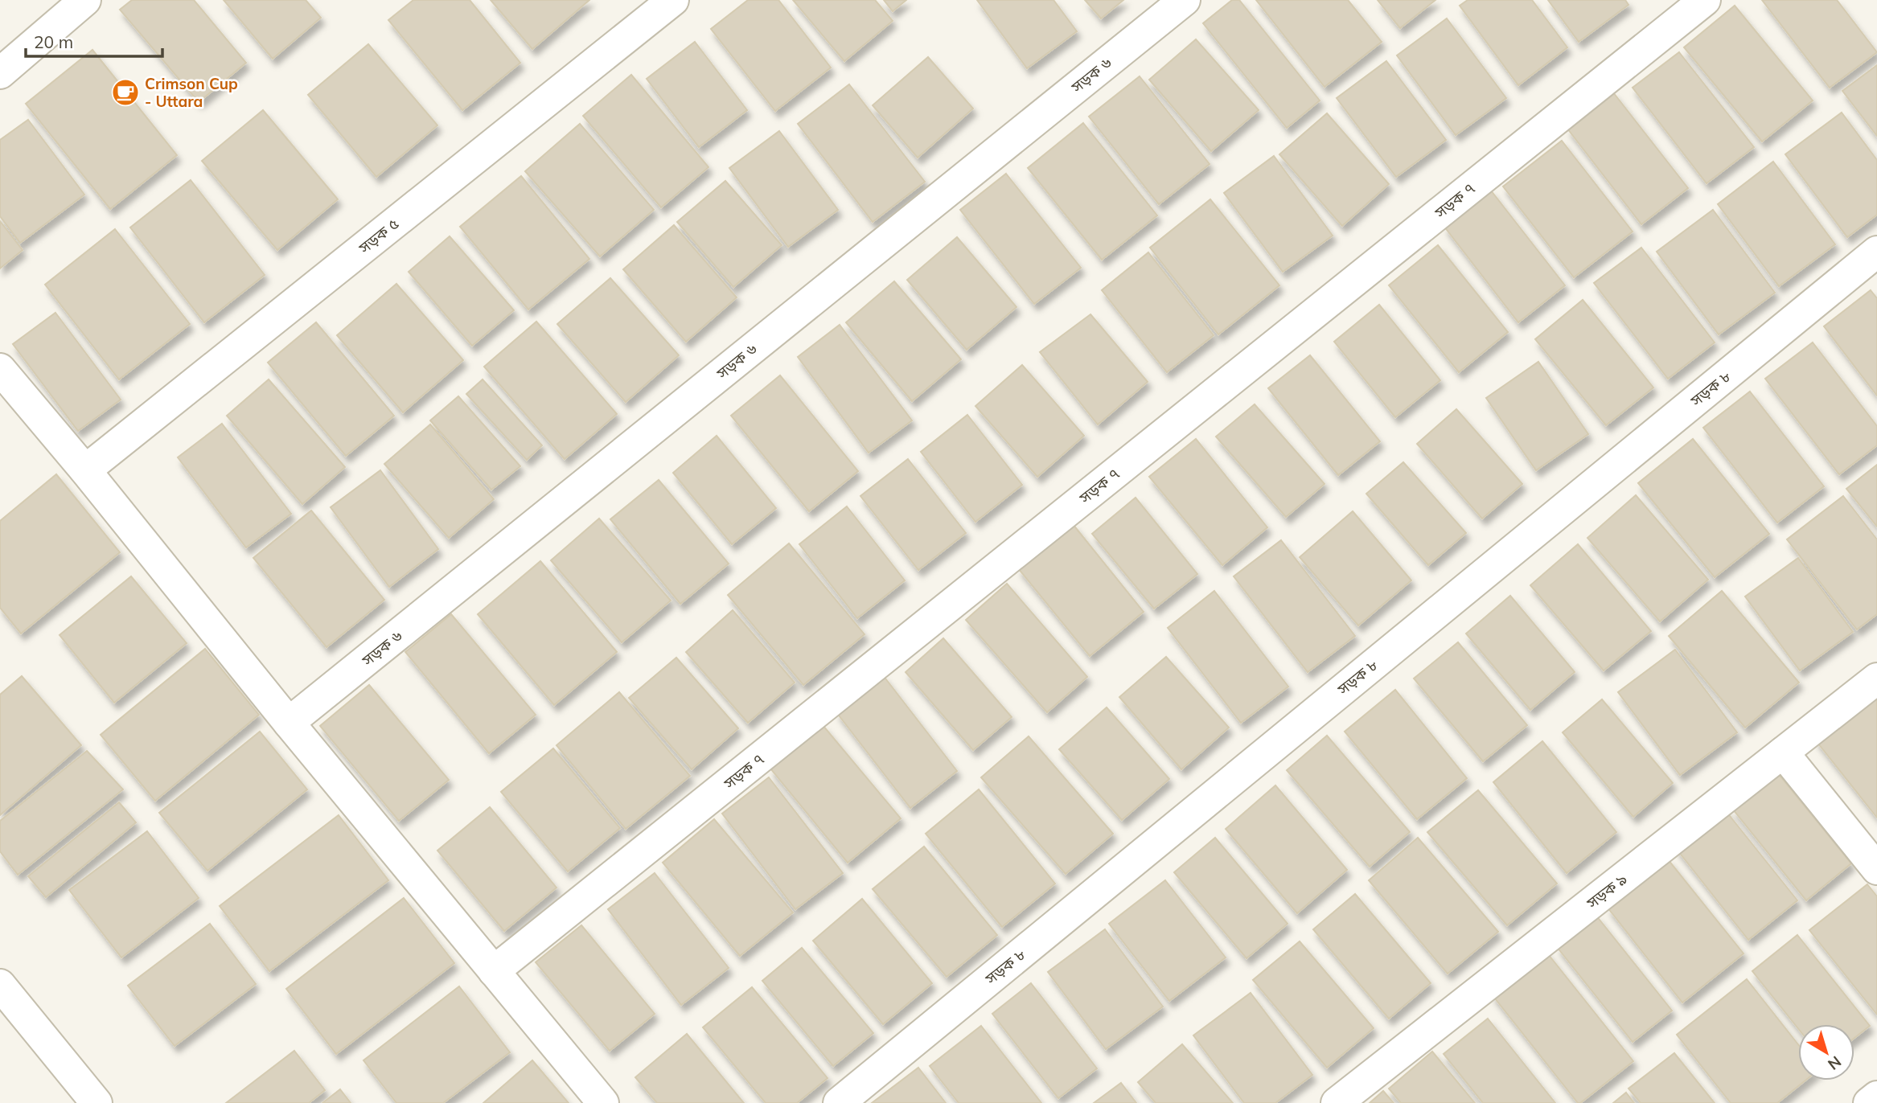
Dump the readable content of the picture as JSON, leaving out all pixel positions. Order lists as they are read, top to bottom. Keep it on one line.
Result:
{"streets":{"street":["সড়ক ৬","সড়ক ৭","সড়ক ৫","সড়ক ৮","সড়ক ৯"]},"places":{"cafe":["Crimson Cup - Uttara"]},"scale_bar":"20 m","north":"bottom right"}
